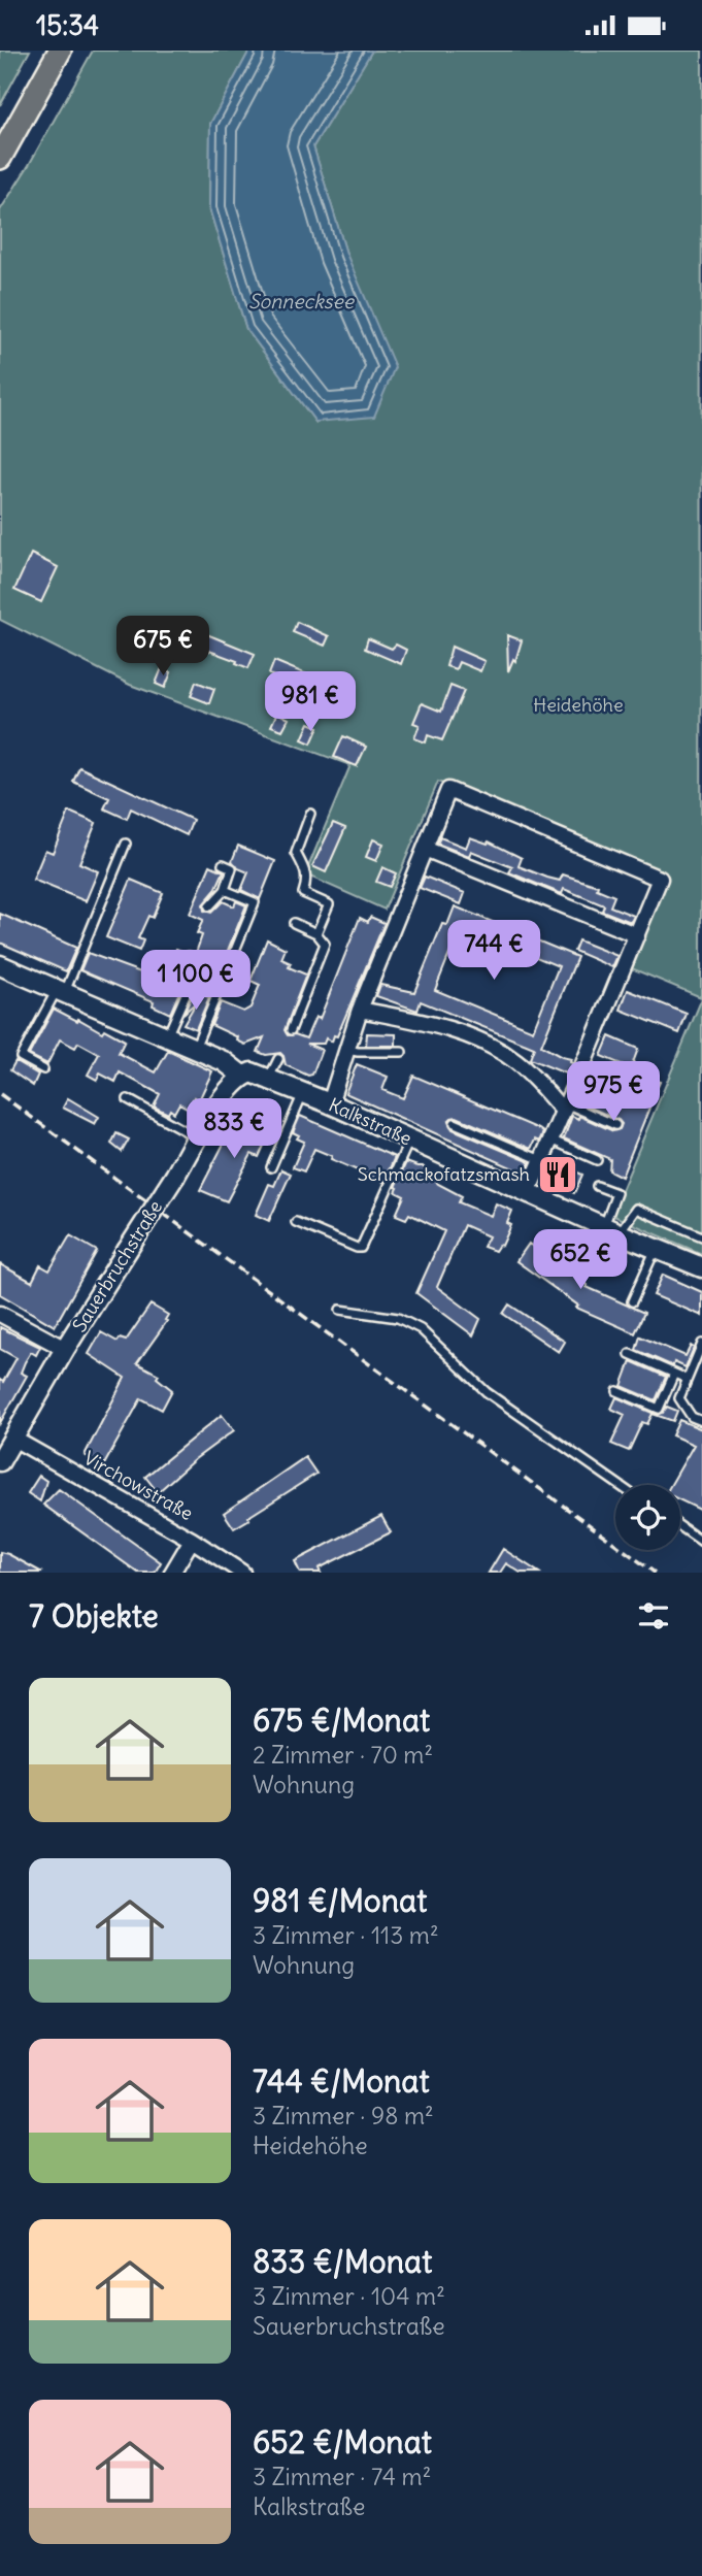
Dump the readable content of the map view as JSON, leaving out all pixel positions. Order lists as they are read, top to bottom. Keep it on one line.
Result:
{"streets":{"street":["Kalkstraße","Sauerbruchstraße","Virchowstraße"]},"crossings":[["Kalkstraße","Sauerbruchstraße"],["Sauerbruchstraße","Virchowstraße"]],"water":["Sonnecksee"],"parks":["Heidehöhe"],"places":{"restaurant":["Schmackofatzsmash"]},"page":{"status":"15:34","price":["675 €","981 €","744 €","1 100 €","975 €","833 €","652 €"],"heading":"7 Objekte","list":[{"name":"675 €/Monat","note":"2 Zimmer · 70 m² · Wohnung"},{"name":"981 €/Monat","note":"3 Zimmer · 113 m² · Wohnung"},{"name":"744 €/Monat","note":"3 Zimmer · 98 m² · Heidehöhe"},{"name":"833 €/Monat","note":"3 Zimmer · 104 m² · Sauerbruchstraße"},{"name":"652 €/Monat","note":"3 Zimmer · 74 m² · Kalkstraße"}]}}
